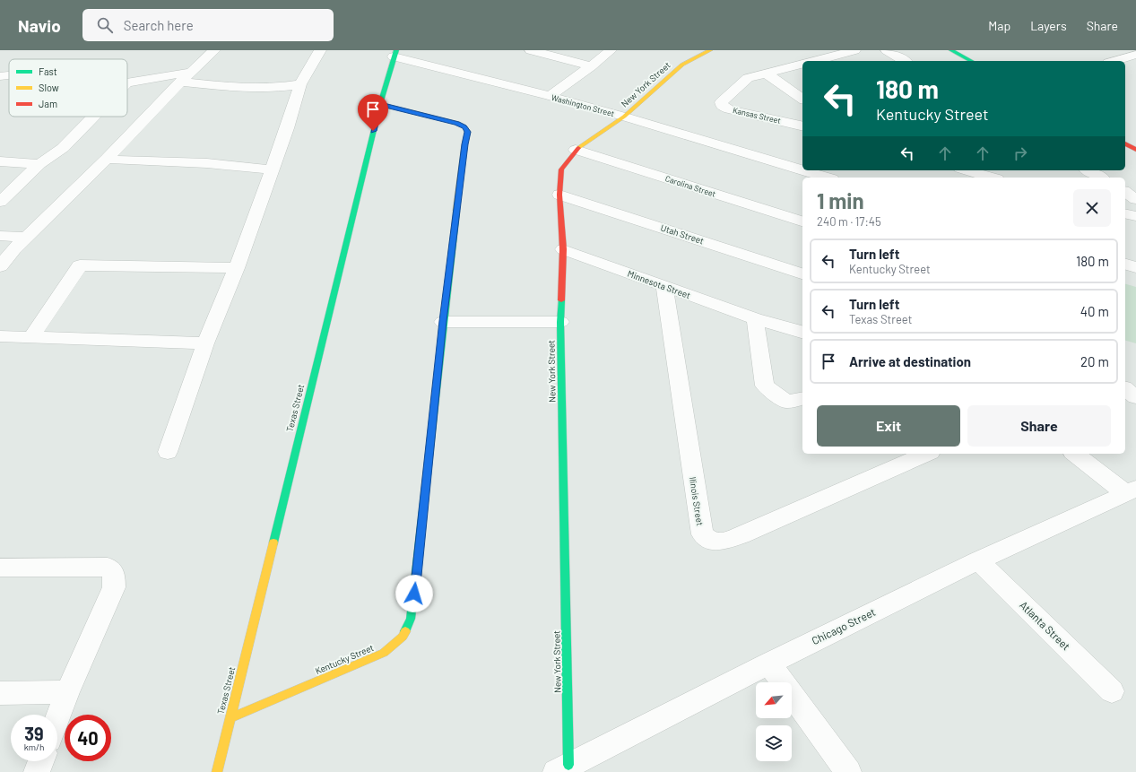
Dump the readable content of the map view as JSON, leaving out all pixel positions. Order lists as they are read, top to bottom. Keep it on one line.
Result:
{"streets":{"street":["New York Street","Washington Street","Kansas Street","Carolina Street","Utah Street","Minnesota Street","Texas Street","Ilinois Street","Atlanta Street","Chicago Street","Kentucky Street"]},"crossings":[["New York Street","Washington Street"],["New York Street","Carolina Street"],["New York Street","Utah Street"],["New York Street","Minnesota Street"],["New York Street","Chicago Street"],["Washington Street","Texas Street"],["Minnesota Street","Ilinois Street"],["Texas Street","Kentucky Street"],["Atlanta Street","Chicago Street"]],"legend":["Fast","Slow","Jam"],"north":"bottom left","page":{"header":"Navio","search":"Search here","nav":["Map","Layers","Share"],"turn":["180 m","Kentucky Street"],"heading":["1 min","240 m · 17:45"],"list":[{"name":"Turn left","note":"Kentucky Street","value":"180 m"},{"name":"Turn left","note":"Texas Street","value":"40 m"},{"name":"Arrive at destination","value":"20 m"}],"buttons":["Exit","Share"],"speed":"39 km/h","limit":"40"}}
